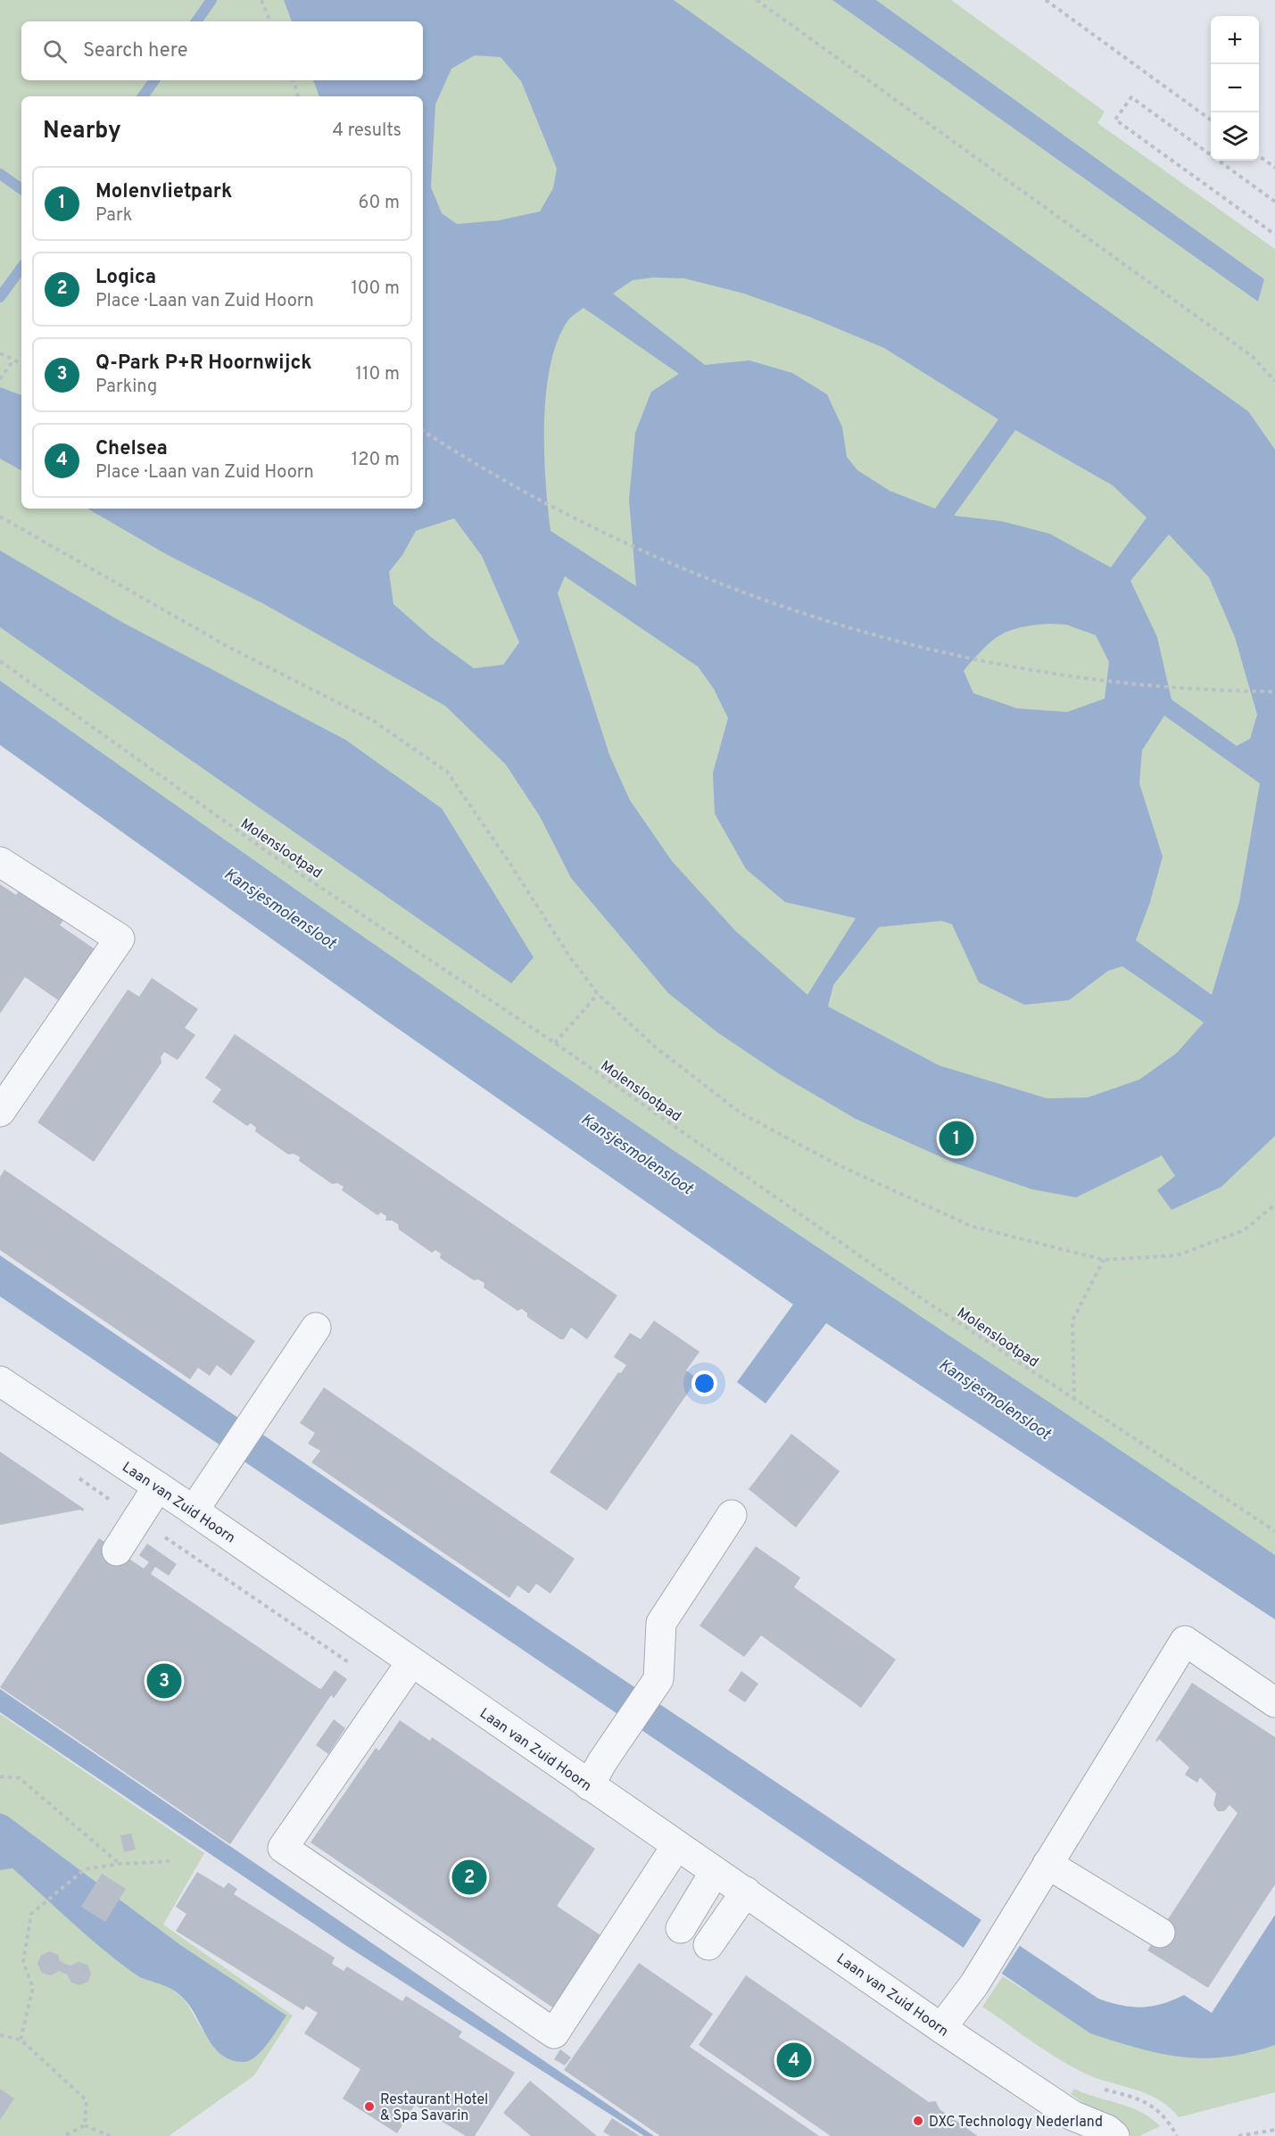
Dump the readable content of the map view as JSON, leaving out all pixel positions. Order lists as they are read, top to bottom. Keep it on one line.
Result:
{"streets":{"street":["Laan van Zuid Hoorn"],"path":["Molenslootpad"]},"water":["Kansjesmolensloot"],"places":["Restaurant Hotel & Spa Savarin","DXC Technology Nederland"],"page":{"map_buttons":["+","−"],"search":"Search here","heading":["Nearby","4 results"],"list":[{"mark":"1","name":"Molenvlietpark","note":"Park","value":"60 m"},{"mark":"2","name":"Logica","note":"Place · Laan van Zuid Hoorn","value":"100 m"},{"mark":"3","name":"Q-Park P+R Hoornwijck","note":"Parking","value":"110 m"},{"mark":"4","name":"Chelsea","note":"Place · Laan van Zuid Hoorn","value":"120 m"}],"pins":["1","3","2","4"]}}
